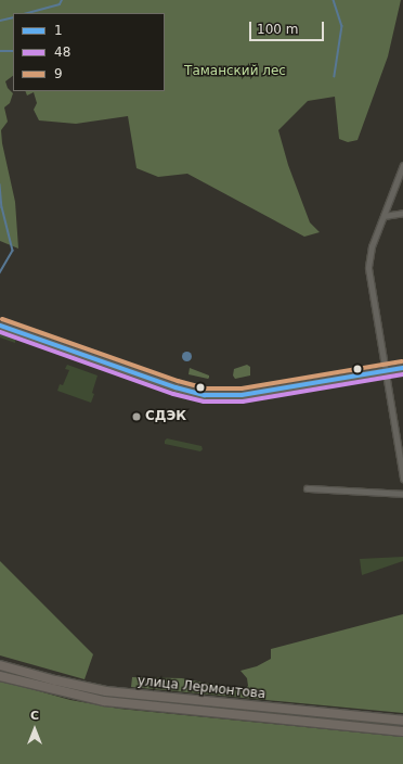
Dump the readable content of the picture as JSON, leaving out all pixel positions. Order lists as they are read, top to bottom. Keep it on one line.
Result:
{"streets":{"main road":["улица Лермонтова"]},"parks":["Таманский лес"],"places":["СДЭК"],"lines":["transit line 9","transit line 1","transit line 48"],"legend":["1","48","9"],"scale_bar":"100 m","north":"top"}
